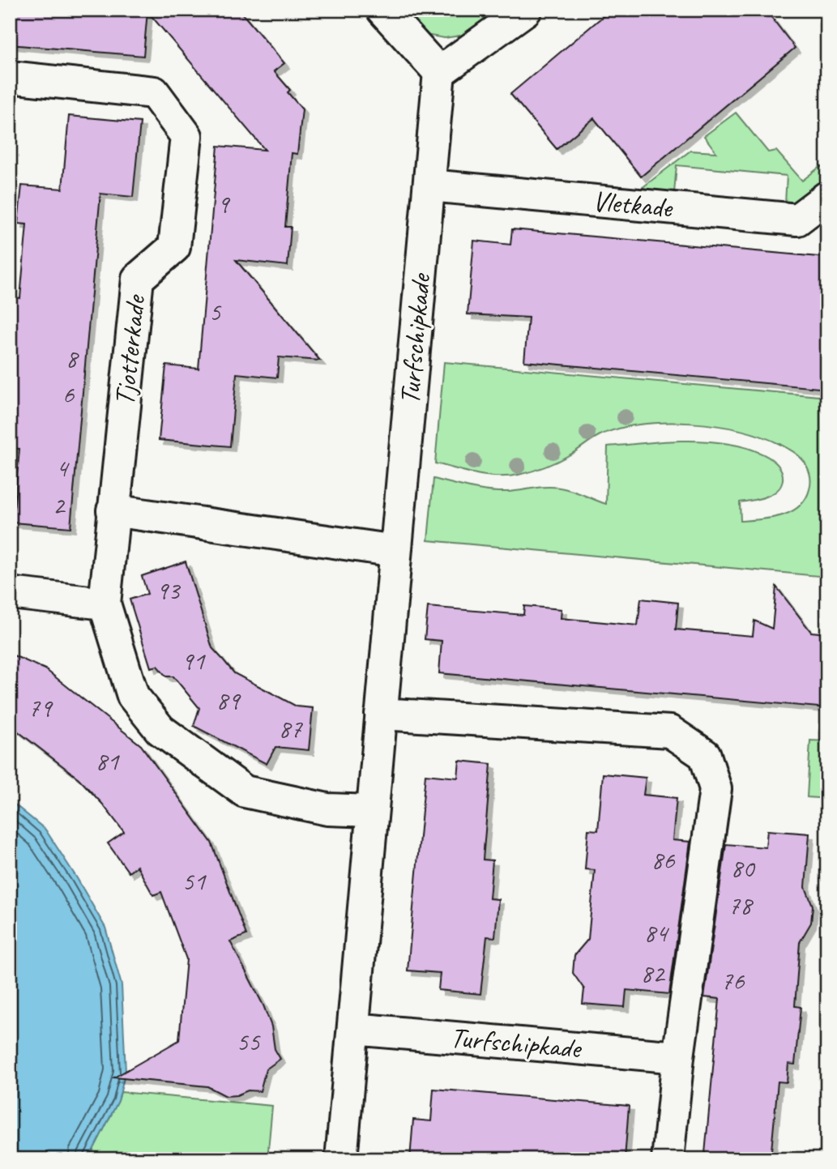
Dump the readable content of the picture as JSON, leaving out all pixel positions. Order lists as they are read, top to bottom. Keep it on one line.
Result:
{"streets":{"street":["Vletkade","Turfschipkade","Tjotterkade"]},"crossings":[["Vletkade","Turfschipkade"],["Turfschipkade","Tjotterkade"]],"house_numbers":["9","5","8","6","4","2","93","91","89","79","87","81","86","80","51","78","84","82","76","55"]}
